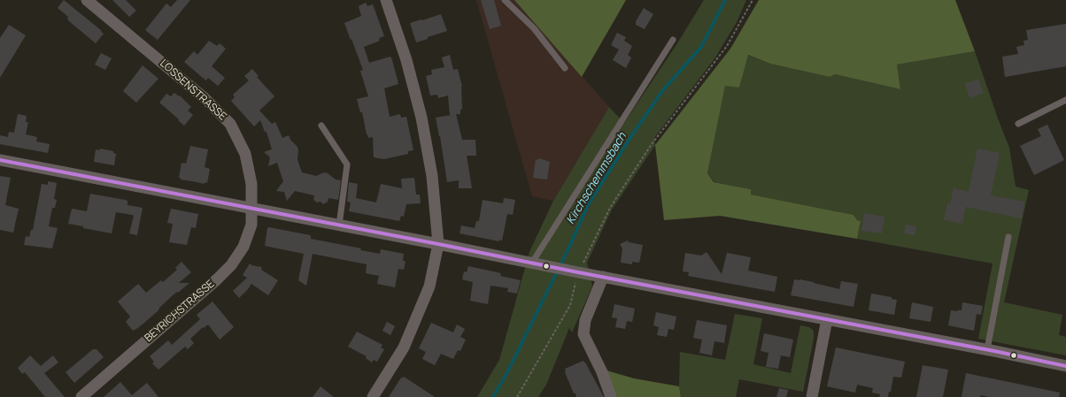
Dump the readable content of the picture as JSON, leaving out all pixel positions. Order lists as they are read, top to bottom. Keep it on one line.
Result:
{"streets":{"street":["LOSSENSTRASSE","BEYRICHSTRASSE"]},"crossings":[["LOSSENSTRASSE","BEYRICHSTRASSE"]],"water":["Kirchschemmsbach"]}
